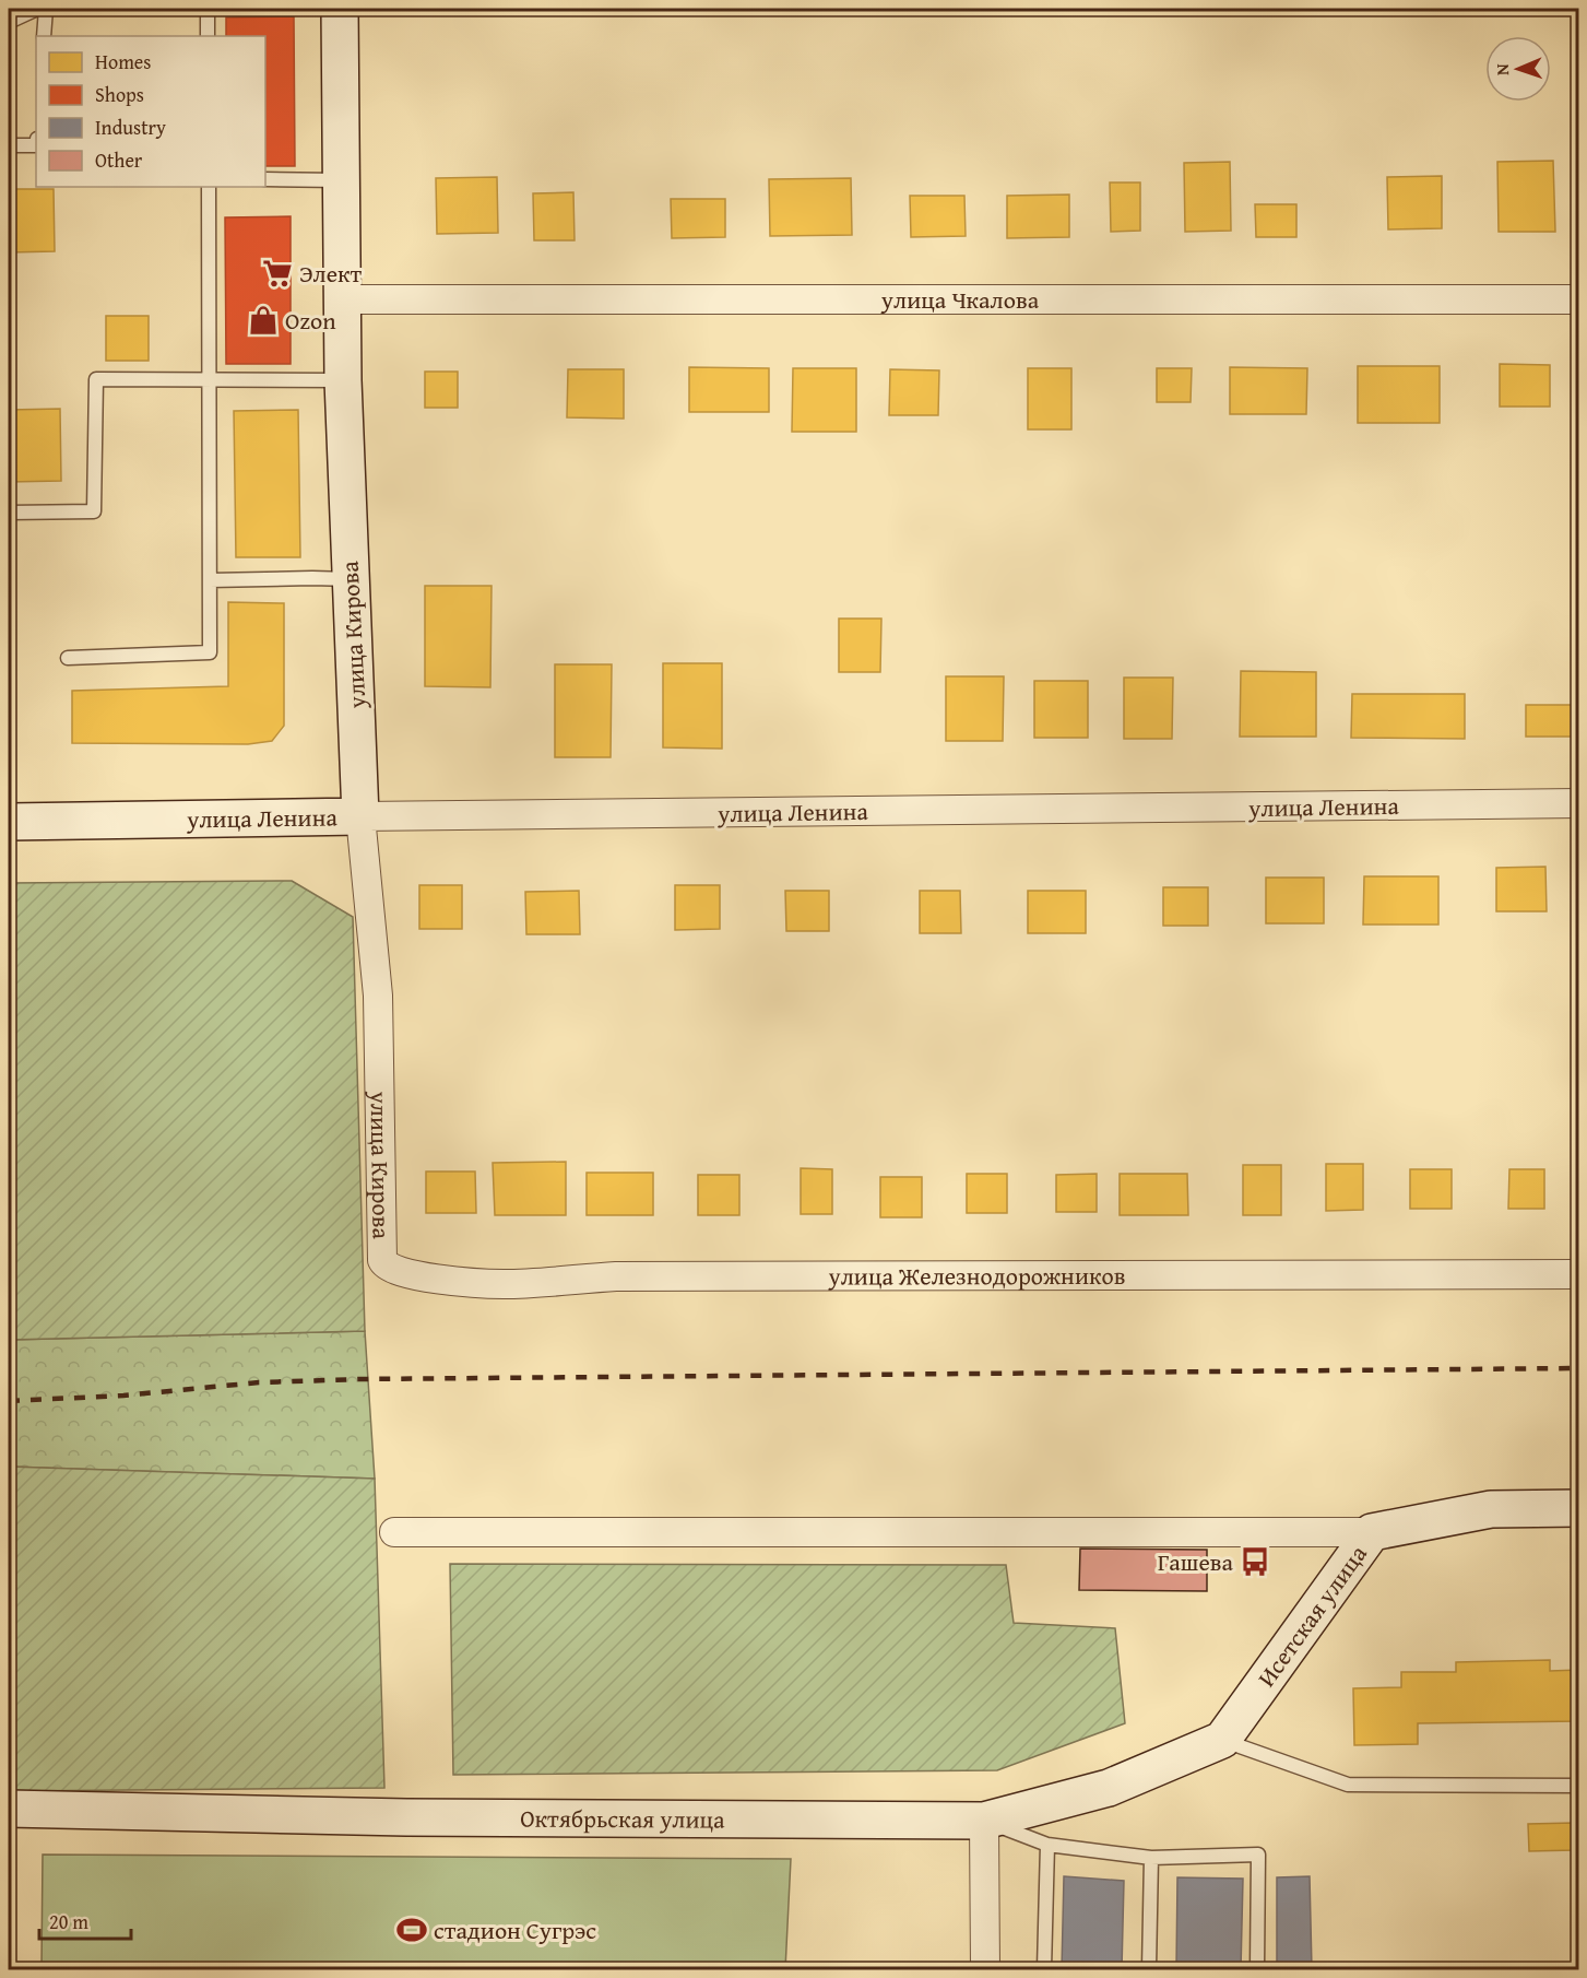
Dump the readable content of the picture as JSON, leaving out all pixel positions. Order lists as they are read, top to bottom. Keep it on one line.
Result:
{"streets":{"street":["улица Чкалова","улица Кирова","улица Ленина","улица Железнодорожников","Исетская улица","Октябрьская улица"]},"crossings":[["улица Чкалова","улица Кирова"],["улица Кирова","улица Ленина"],["улица Кирова","улица Железнодорожников"],["Исетская улица","Октябрьская улица"]],"places":{"supermarket":["Элект"],"shop":["Ozon"],"bus stop":["Гашева"],"sports":["стадион Сугрэс"]},"legend":["Homes","Shops","Industry","Other"],"scale_bar":"20 m","north":"left"}
